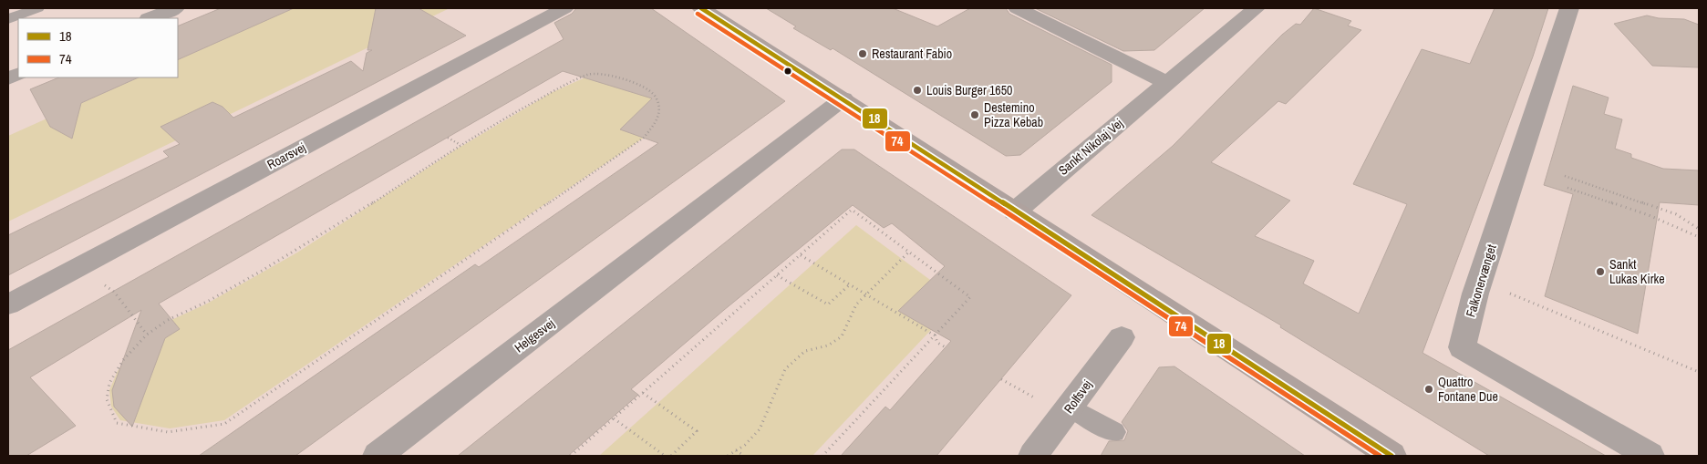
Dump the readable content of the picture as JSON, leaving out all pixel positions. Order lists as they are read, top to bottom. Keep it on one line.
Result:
{"streets":{"street":["Sankt Nikolaj Vej","Roarsvej","Falkonervænget","Helgesvej","Rolfsvej"]},"places":["Restaurant Fabio","Louis Burger 1650","Destemino Pizza Kebab","Sankt Lukas Kirke","Quattro Fontane Due"],"lines":["transit line 18","transit line 74"],"legend":["18","74"]}
